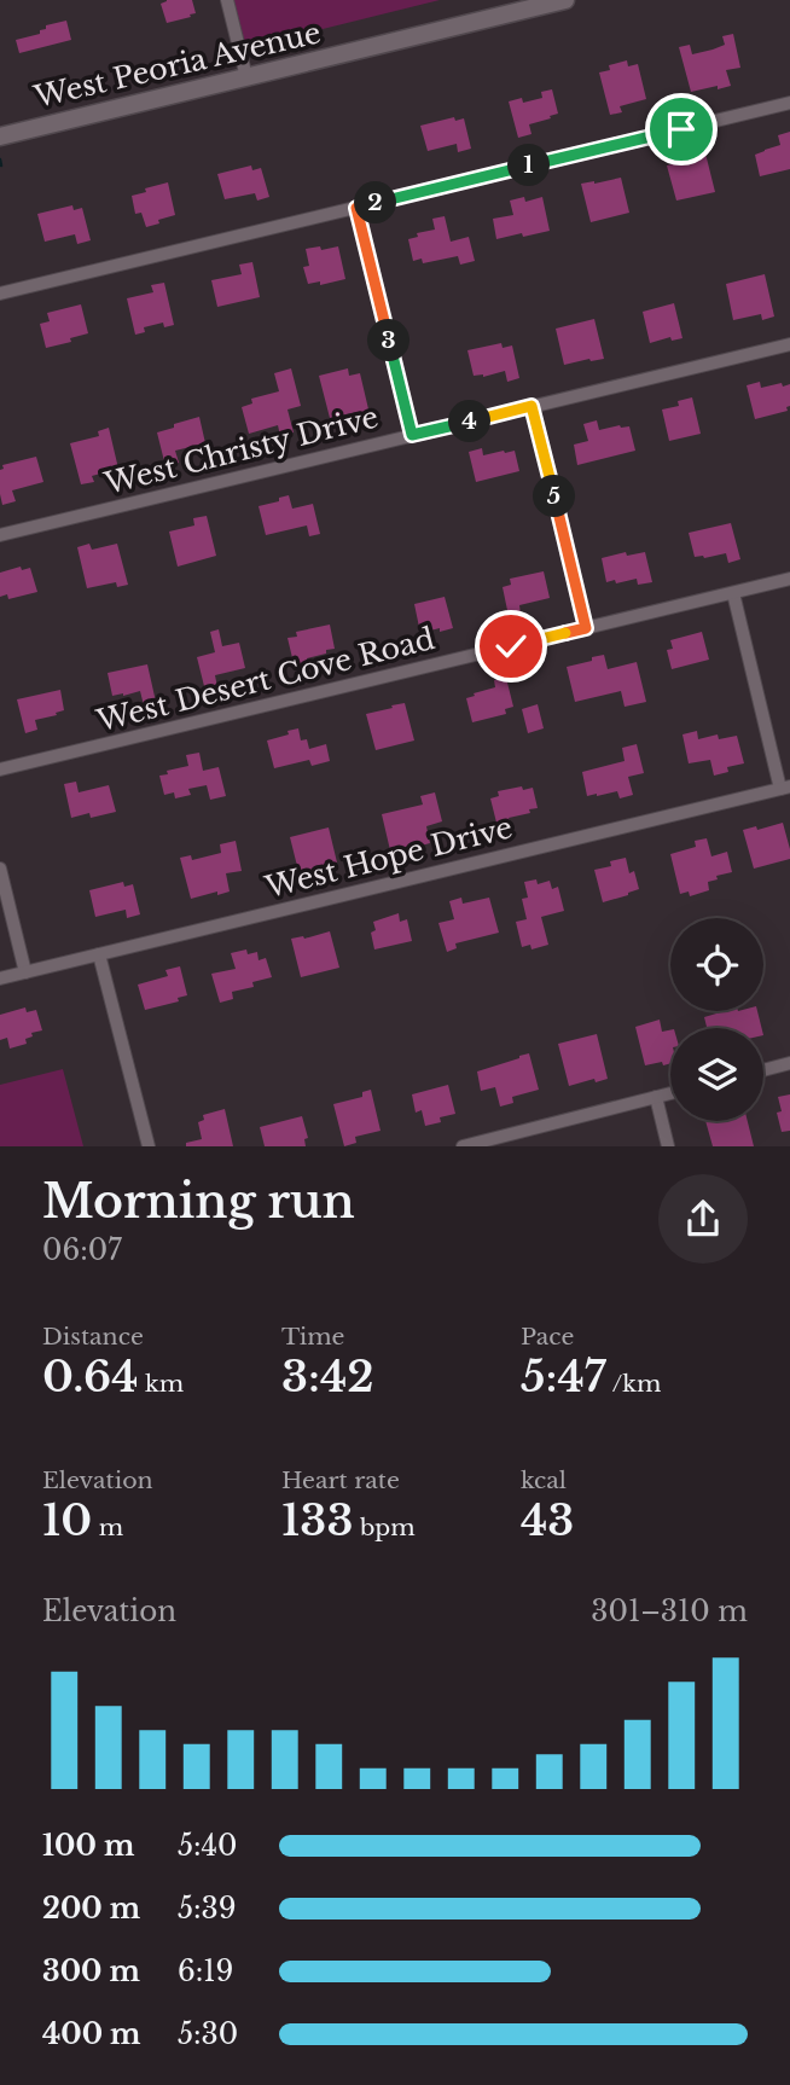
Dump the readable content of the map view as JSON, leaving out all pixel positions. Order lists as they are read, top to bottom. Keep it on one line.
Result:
{"streets":{"main road":["West Peoria Avenue"],"street":["West Christy Drive","West Desert Cove Road","West Hope Drive"]},"page":{"pins":["1","2","3","4","5"],"heading":["Morning run","06:07"],"stats":[["Distance","0.64 km"],["Time","3:42"],["Pace","5:47 /km"],["Elevation","10 m"],["Heart rate","133 bpm"],["kcal","43"]],"chart":["Elevation","301–310 m"],"list":[{"name":"100 m","note":"5:40"},{"name":"200 m","note":"5:39"},{"name":"300 m","note":"6:19"},{"name":"400 m","note":"5:30"}]}}
